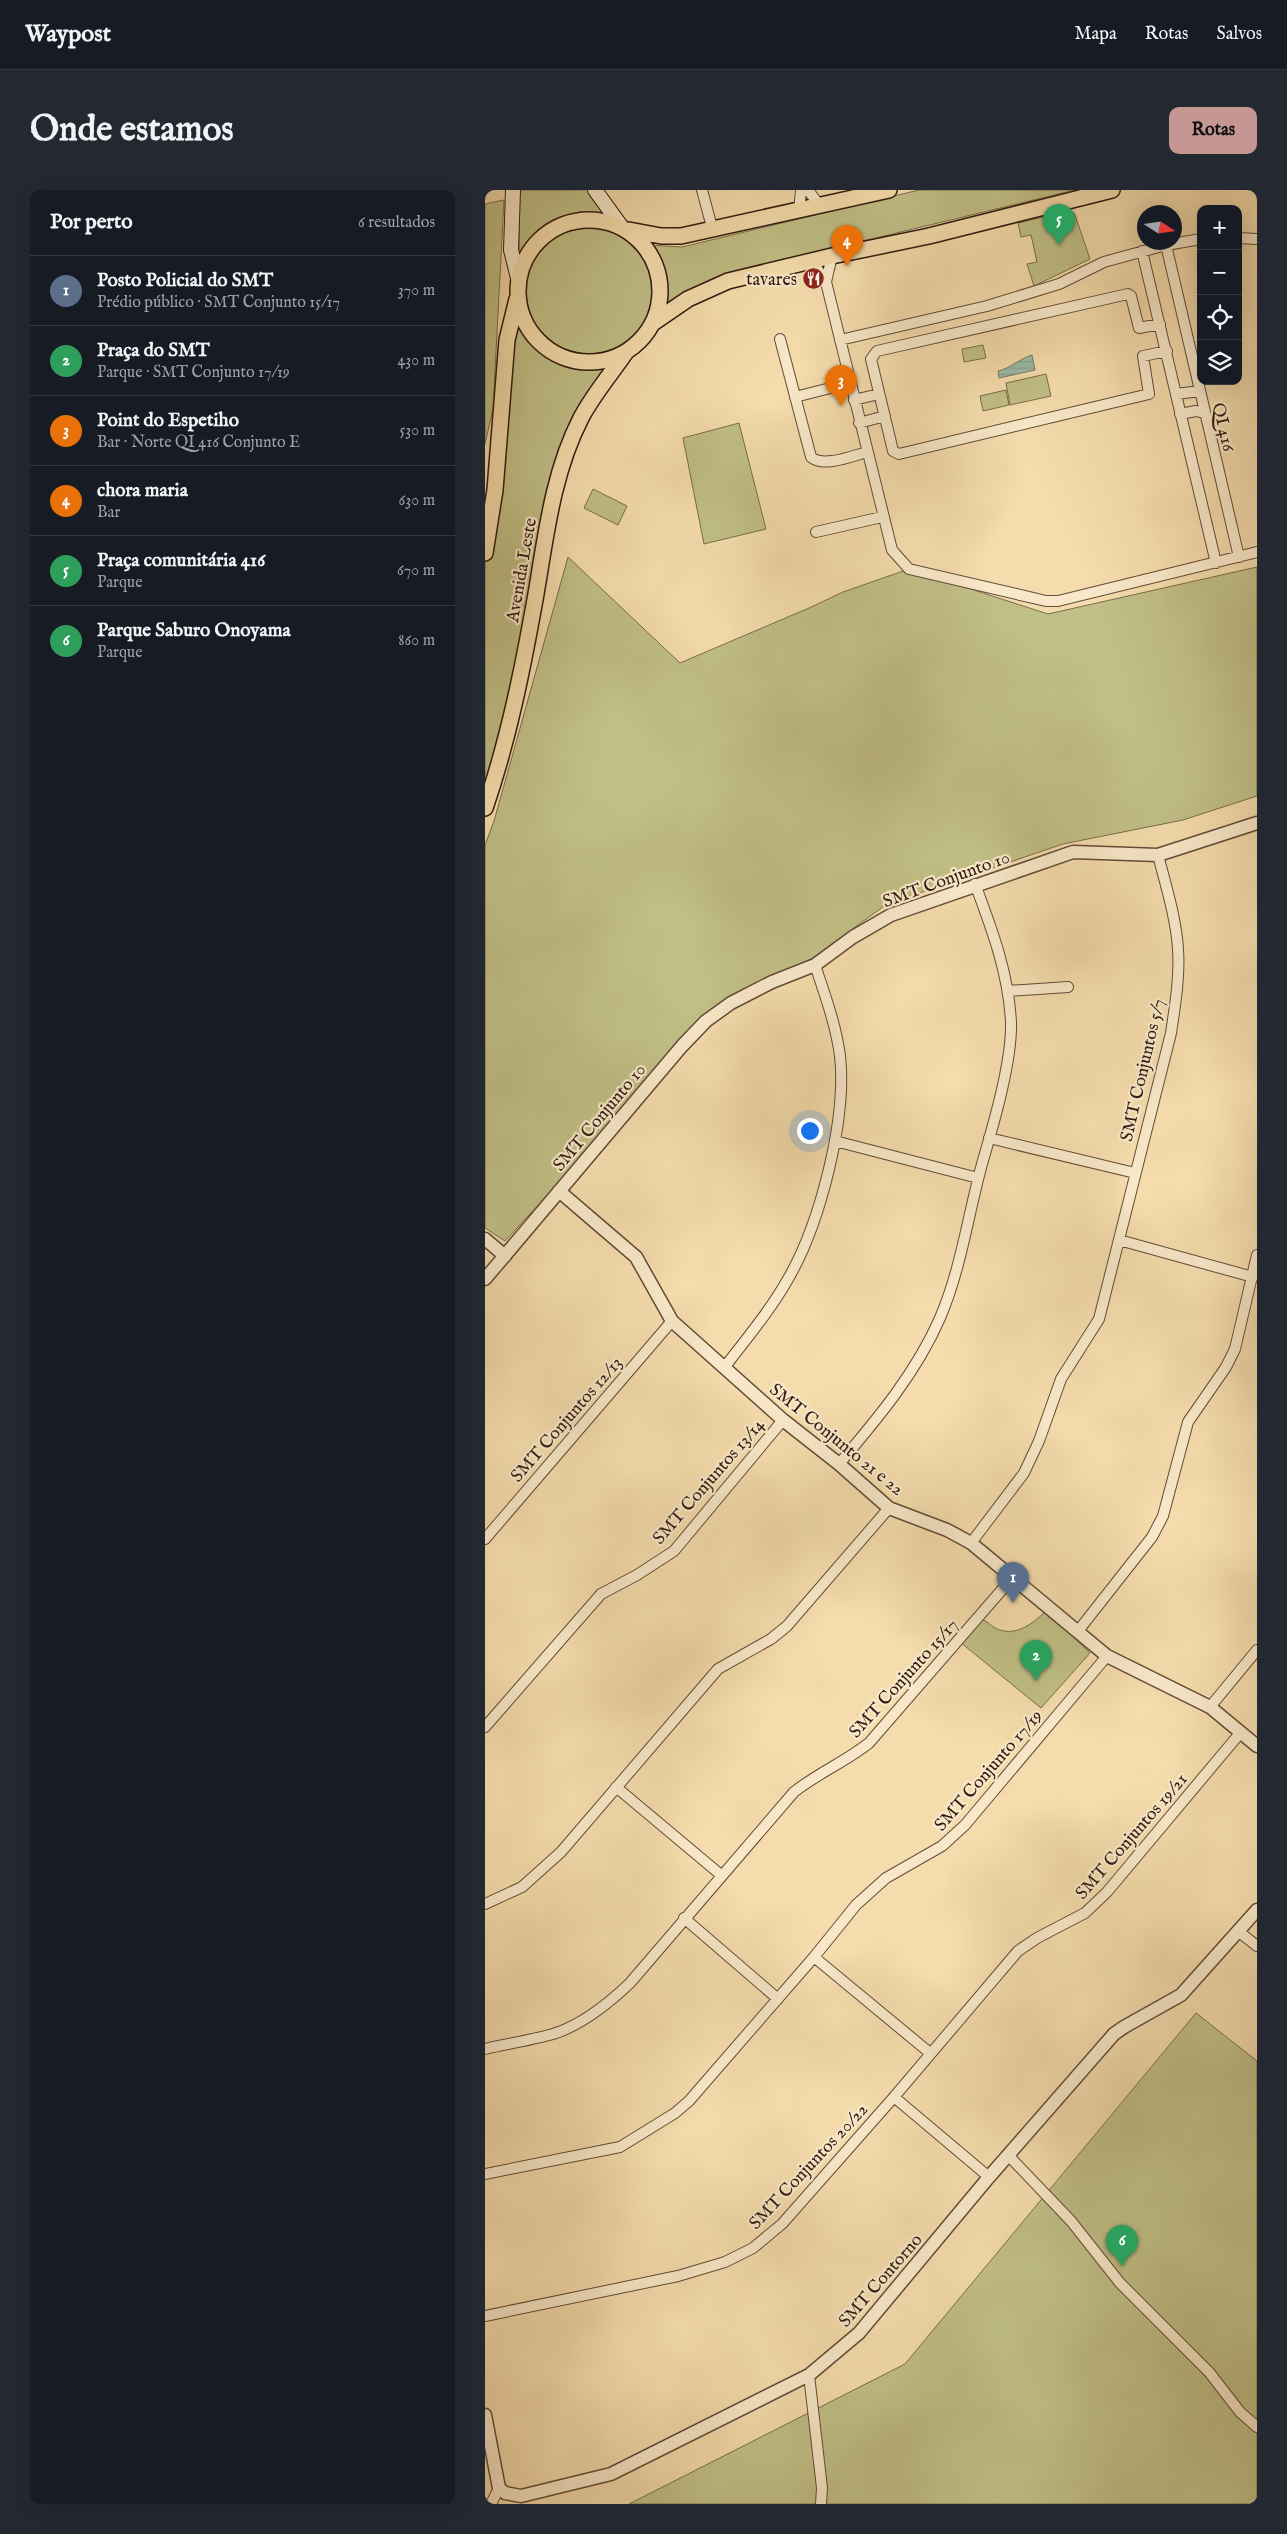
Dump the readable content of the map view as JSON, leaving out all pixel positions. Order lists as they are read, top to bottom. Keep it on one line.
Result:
{"streets":{"main road":["Avenida Leste"],"street":["QI 416","SMT Conjunto 10","SMT Conjuntos 5/7","SMT Conjuntos 12/13","SMT Conjunto 21 e 22","SMT Conjuntos 13/14","SMT Conjunto 15/17","SMT Conjunto 17/19","SMT Conjuntos 19/21","SMT Conjuntos 20/22","SMT Contorno"]},"crossings":[["SMT Conjunto 10","SMT Conjuntos 5/7"],["SMT Conjunto 10","SMT Conjunto 21 e 22"],["SMT Conjuntos 5/7","SMT Conjunto 21 e 22"],["SMT Conjuntos 12/13","SMT Conjunto 21 e 22"],["SMT Conjunto 21 e 22","SMT Conjuntos 13/14"],["SMT Conjunto 21 e 22","SMT Conjunto 15/17"],["SMT Conjunto 21 e 22","SMT Conjunto 17/19"],["SMT Conjunto 21 e 22","SMT Conjuntos 19/21"],["SMT Conjuntos 19/21","SMT Conjuntos 20/22"]],"places":{"restaurant":["tavares"]},"north":"right","page":{"header":"Waypost","nav":["Mapa","Rotas","Salvos"],"buttons":"Rotas","title":"Onde estamos","heading":["Por perto","6 resultados"],"pins":["5","4","3","1","2","6"],"map_buttons":["+","−"],"list":[{"mark":"1","name":"Posto Policial do SMT","note":"Prédio público · SMT Conjunto 15/17","value":"370 m"},{"mark":"2","name":"Praça do SMT","note":"Parque · SMT Conjunto 17/19","value":"430 m"},{"mark":"3","name":"Point do Espetiho","note":"Bar · Norte QI 416 Conjunto E","value":"530 m"},{"mark":"4","name":"chora maria","note":"Bar","value":"630 m"},{"mark":"5","name":"Praça comunitária 416","note":"Parque","value":"670 m"},{"mark":"6","name":"Parque Saburo Onoyama","note":"Parque","value":"860 m"}]}}
